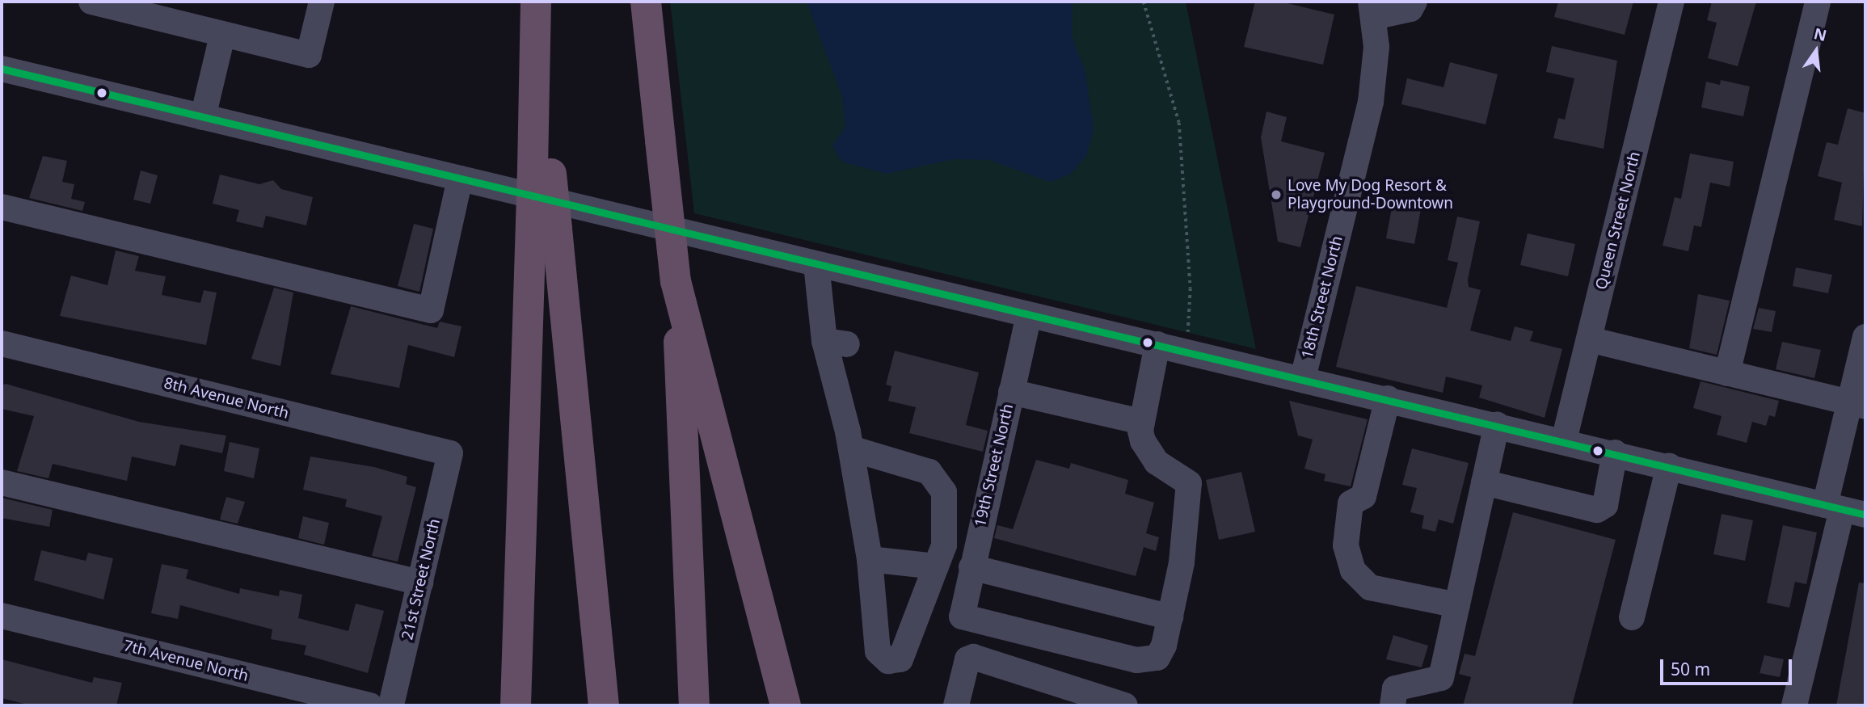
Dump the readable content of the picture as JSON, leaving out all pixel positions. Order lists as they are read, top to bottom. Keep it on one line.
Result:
{"streets":{"street":["Queen Street North","18th Street North","8th Avenue North","19th Street North","21st Street North","7th Avenue North"]},"crossings":[["8th Avenue North","21st Street North"]],"places":["Love My Dog Resort & Playground-Downtown"],"scale_bar":"50 m","north":"top"}
